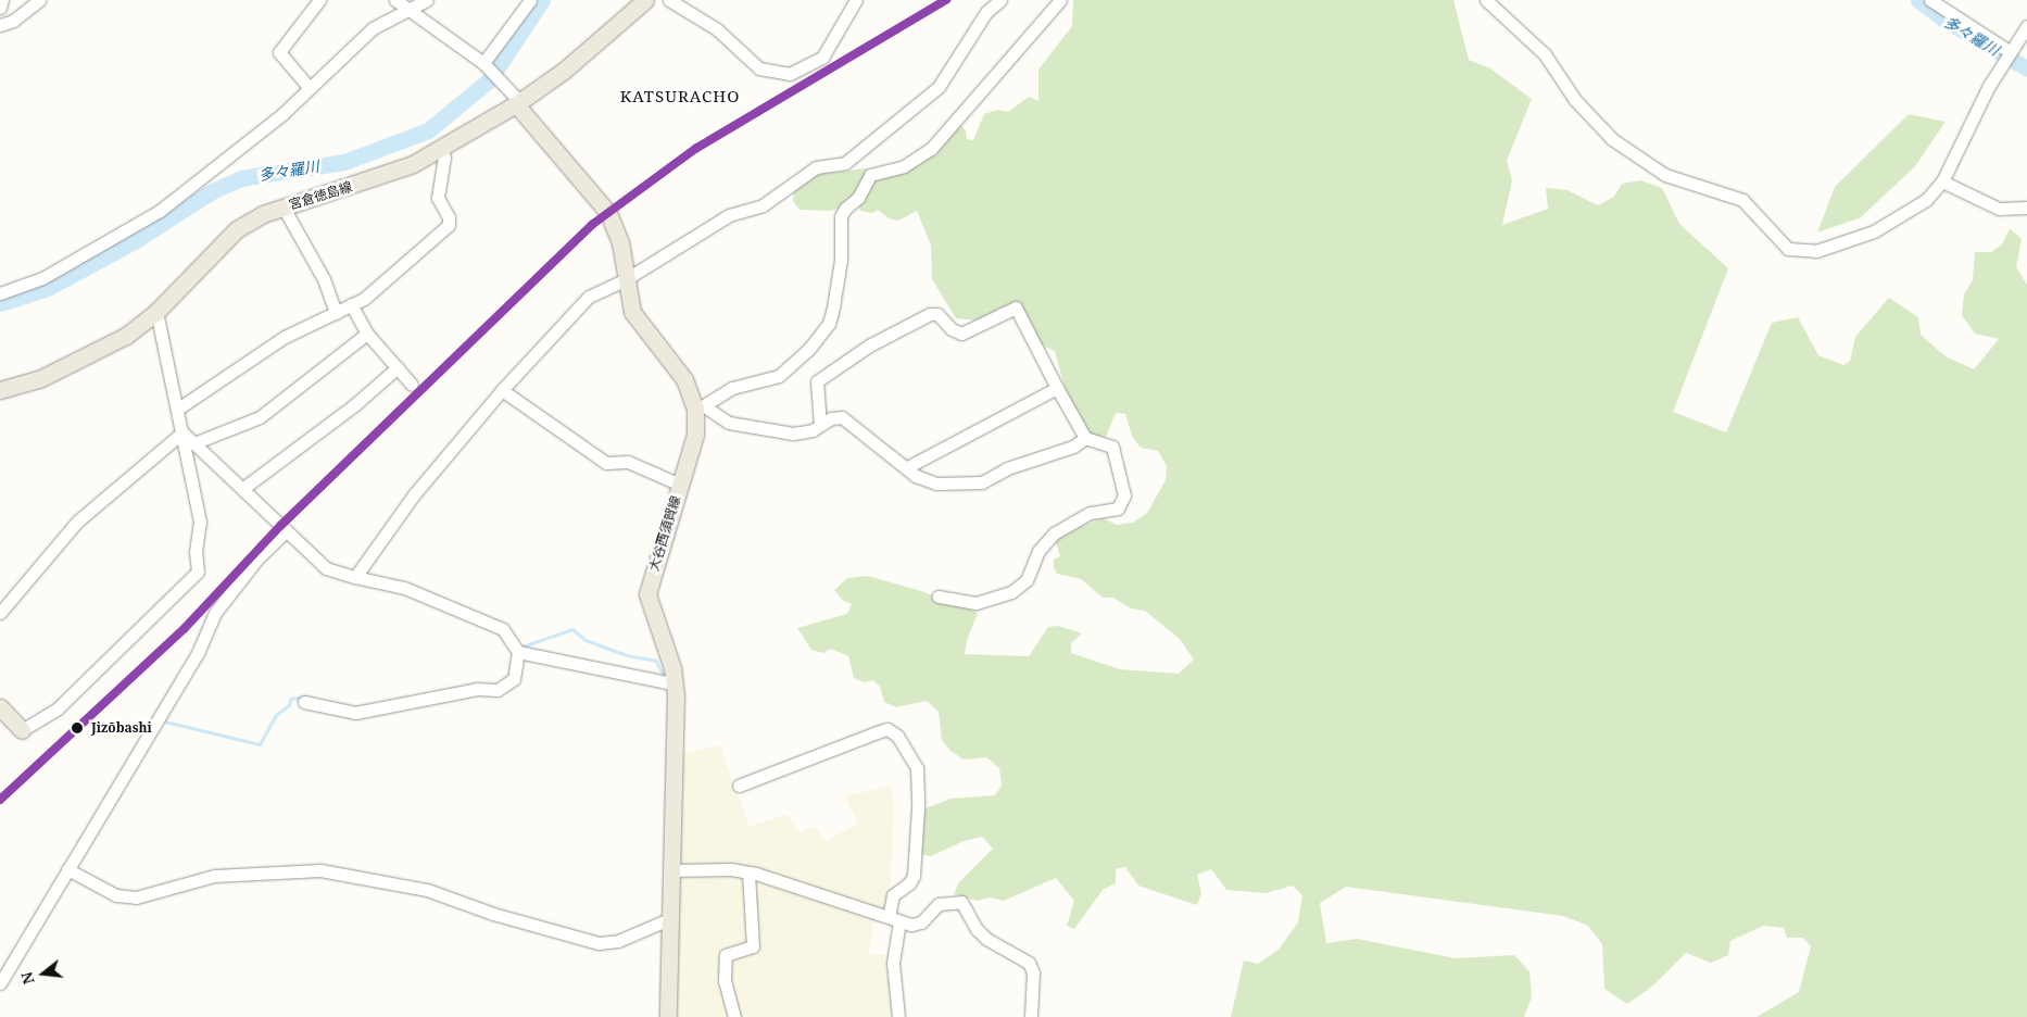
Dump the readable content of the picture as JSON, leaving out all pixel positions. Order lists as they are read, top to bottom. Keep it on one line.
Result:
{"streets":{"main road":["宮倉徳島線","大谷西須賀線"]},"crossings":[["宮倉徳島線","大谷西須賀線"]],"districts":["KATSURACHO"],"water":["多々羅川"],"places":["Jizōbashi"],"north":"left"}
